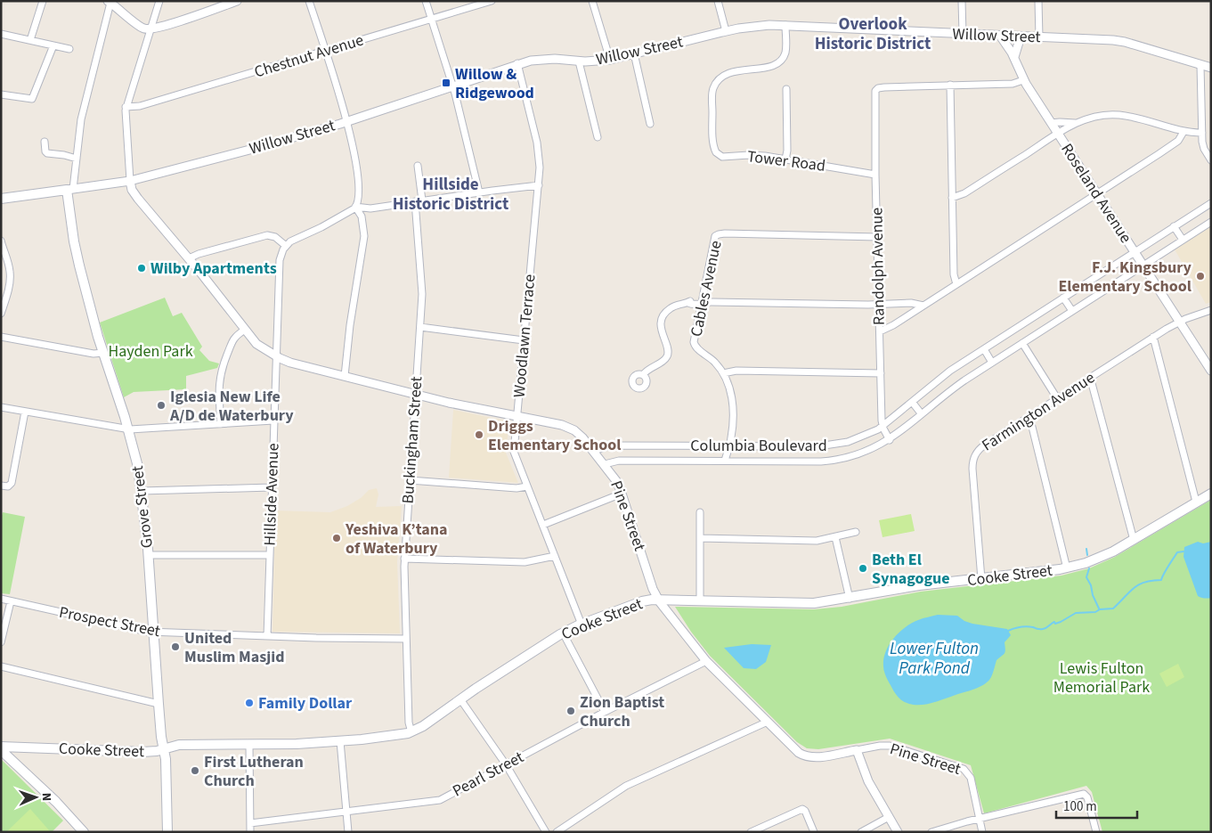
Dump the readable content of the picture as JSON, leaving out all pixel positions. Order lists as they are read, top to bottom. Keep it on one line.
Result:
{"streets":{"main road":["Willow Street","Grove Street","Cooke Street"],"street":["Chestnut Avenue","Tower Road","Roseland Avenue","Randolph Avenue","Cables Avenue","Woodlawn Terrace","Farmington Avenue","Buckingham Street","Columbia Boulevard","Hillside Avenue","Pine Street","Prospect Street","Pearl Street"]},"crossings":[["Willow Street","Tower Road"],["Willow Street","Roseland Avenue"],["Willow Street","Woodlawn Terrace"],["Willow Street","Grove Street"],["Willow Street","Pine Street"],["Tower Road","Randolph Avenue"],["Roseland Avenue","Farmington Avenue"],["Roseland Avenue","Columbia Boulevard"],["Randolph Avenue","Cables Avenue"],["Randolph Avenue","Columbia Boulevard"],["Cables Avenue","Columbia Boulevard"],["Woodlawn Terrace","Pine Street"],["Woodlawn Terrace","Cooke Street"],["Farmington Avenue","Cooke Street"],["Buckingham Street","Pine Street"],["Buckingham Street","Cooke Street"],["Buckingham Street","Prospect Street"],["Columbia Boulevard","Pine Street"],["Hillside Avenue","Pine Street"],["Hillside Avenue","Prospect Street"],["Grove Street","Cooke Street"],["Grove Street","Prospect Street"],["Pine Street","Cooke Street"],["Pine Street","Pearl Street"]],"districts":["Overlook Historic District","Hillside Historic District"],"water":["Lower Fulton Park Pond"],"parks":["Hayden Park","Lewis Fulton Memorial Park"],"places":{"transit":["Willow & Ridgewood"],"other":["Wilby Apartments","F.J. Kingsbury Elementary School","Iglesia New Life A/D de Waterbury","Driggs Elementary School","Yeshiva K’tana of Waterbury","Beth El Synagogue","United Muslim Masjid","Family Dollar","Zion Baptist Church","First Lutheran Church"]},"scale_bar":"100 m","north":"right"}
